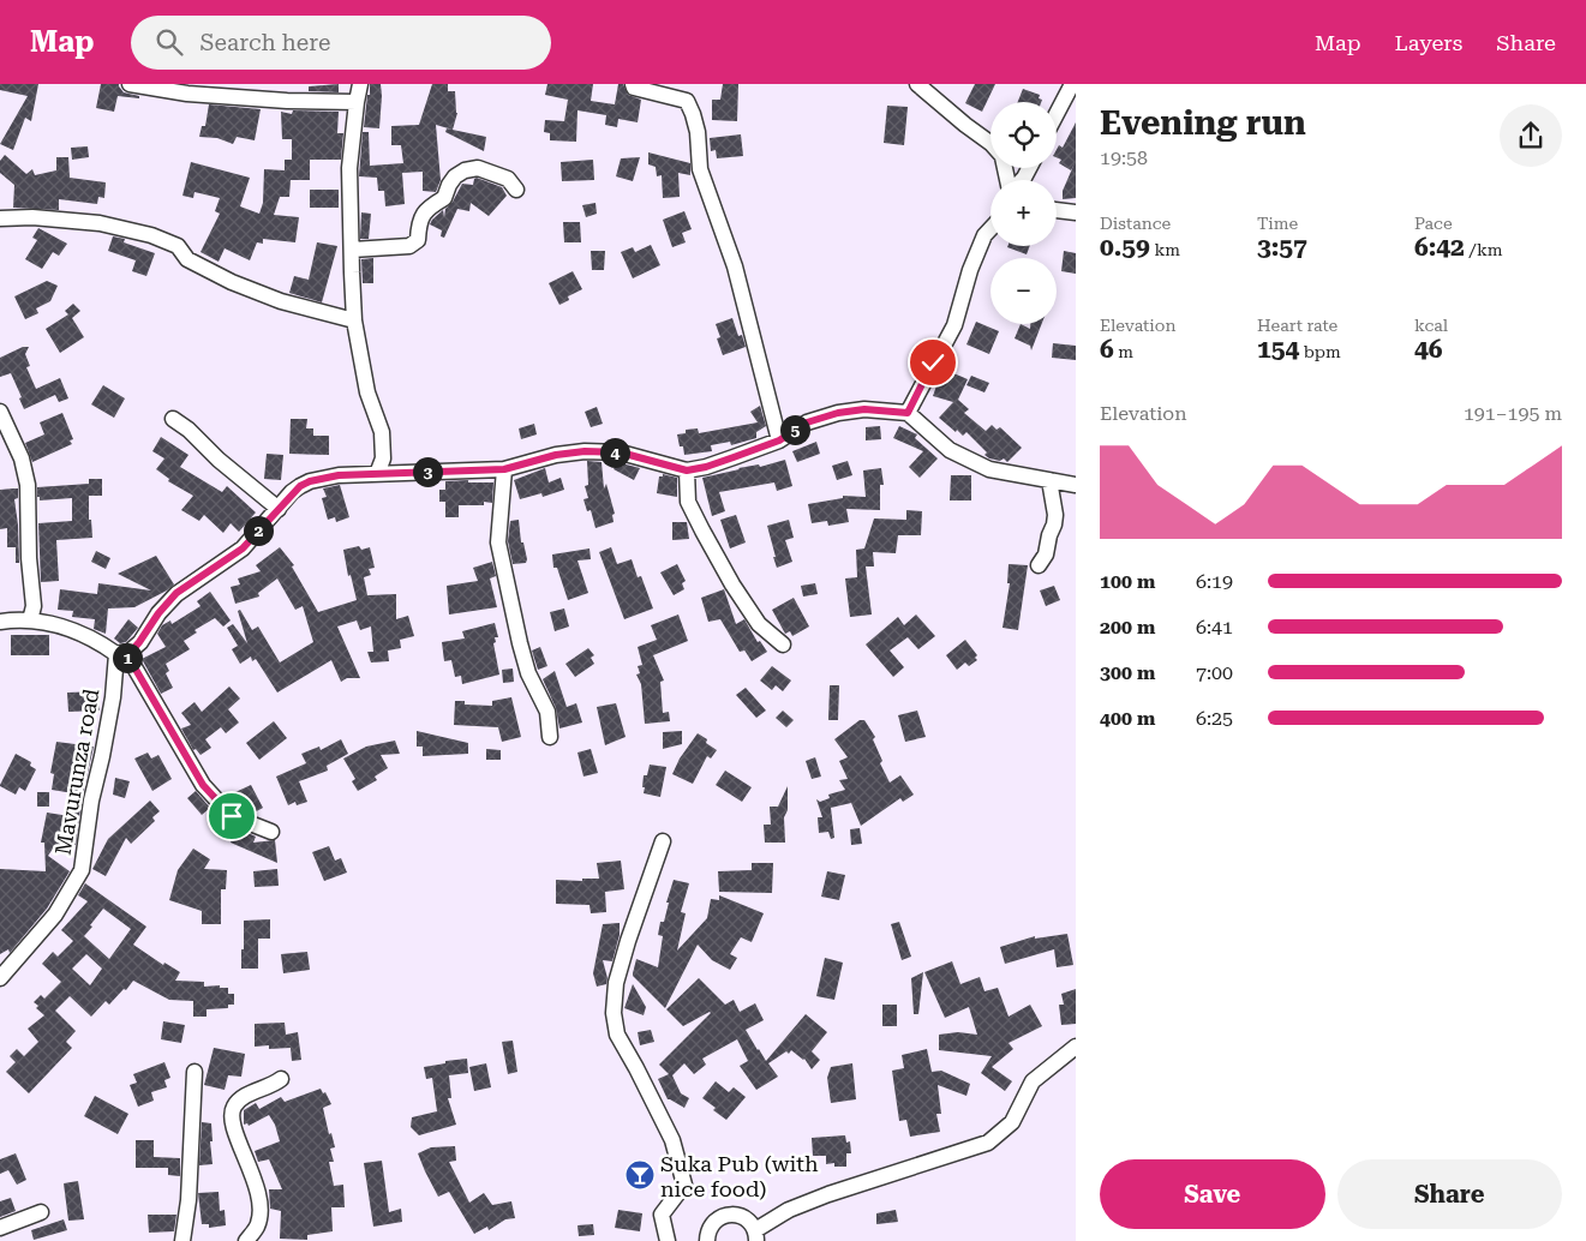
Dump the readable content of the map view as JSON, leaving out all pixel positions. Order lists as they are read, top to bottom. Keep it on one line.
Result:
{"streets":{"street":["Mavurunza road"]},"places":{"bar":["Suka Pub (with nice food)"]},"page":{"header":"Map","search":"Search here","nav":["Map","Layers","Share"],"heading":["Evening run","19:58"],"map_buttons":["+","−"],"stats":[["Distance","0.59 km"],["Time","3:57"],["Pace","6:42 /km"],["Elevation","6 m"],["Heart rate","154 bpm"],["kcal","46"]],"chart":["Elevation","191–195 m"],"pins":["5","4","3","2","1"],"list":[{"name":"100 m","note":"6:19"},{"name":"200 m","note":"6:41"},{"name":"300 m","note":"7:00"},{"name":"400 m","note":"6:25"}],"buttons":["Save","Share"]}}
